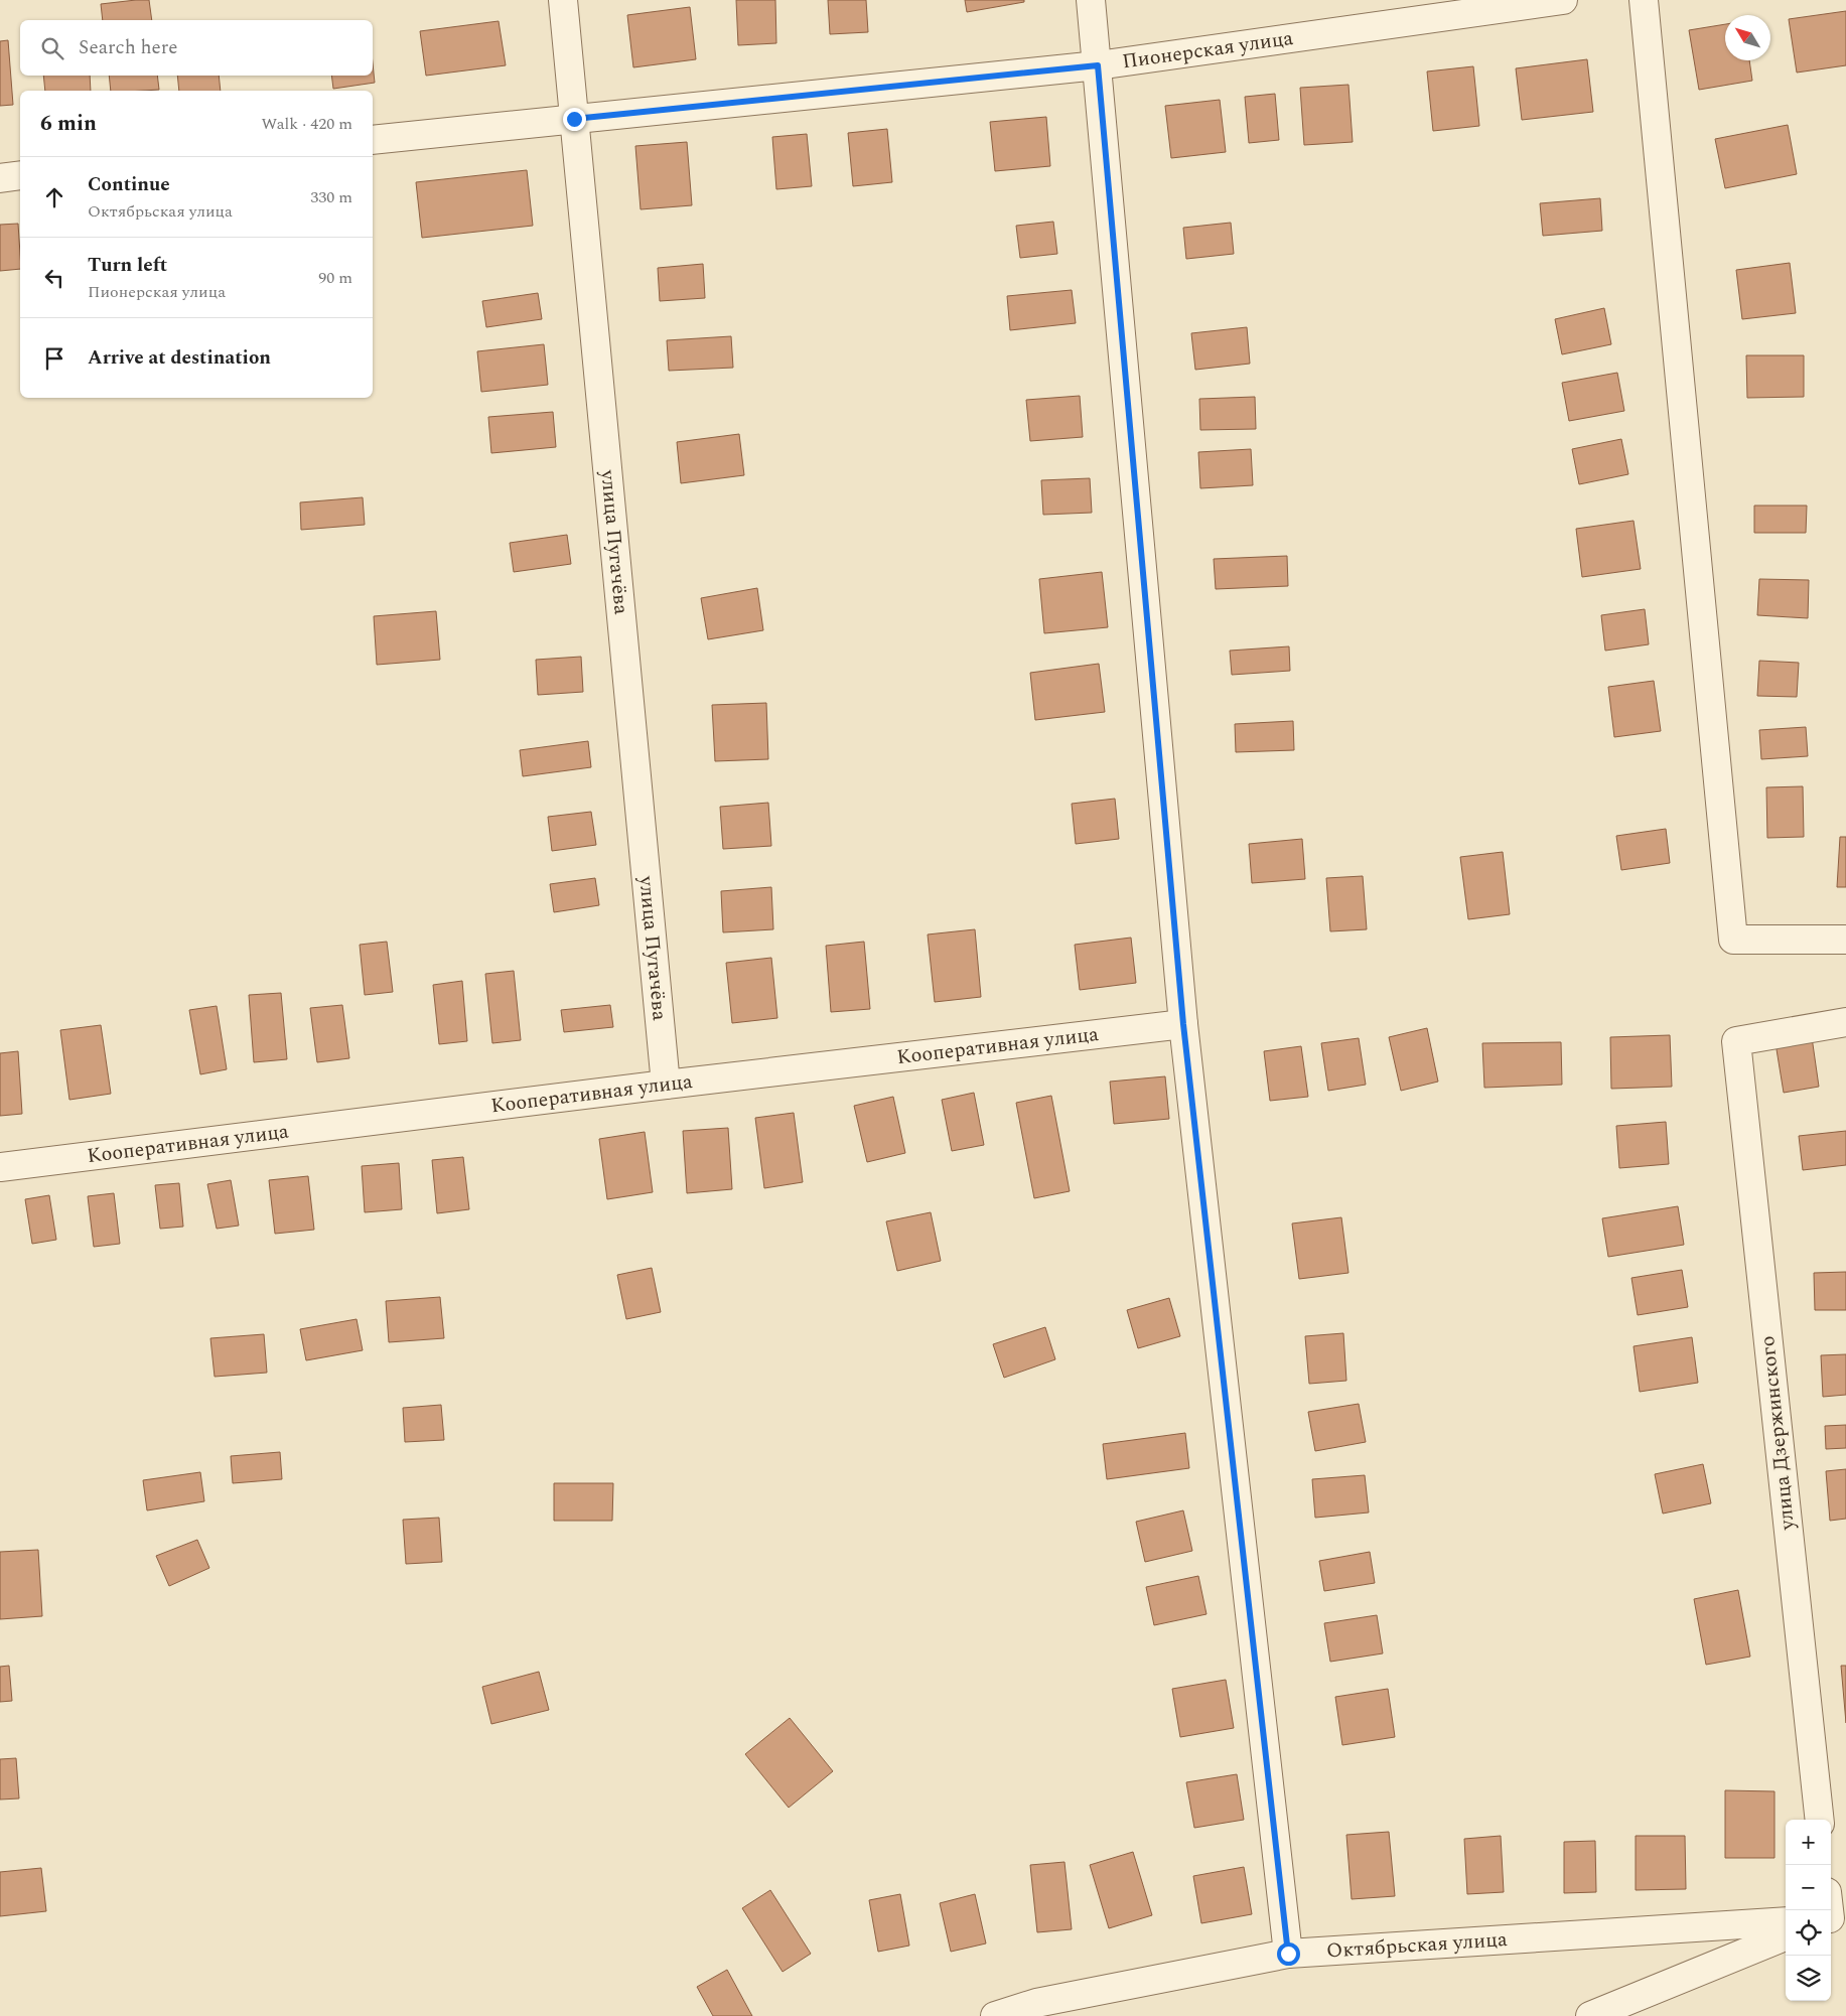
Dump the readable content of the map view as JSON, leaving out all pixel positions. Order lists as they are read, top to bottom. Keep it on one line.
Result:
{"streets":{"street":["Пионерская улица","улица Пугачёва","Кооперативная улица","улица Дзержинского","Октябрьская улица"]},"crossings":[["Пионерская улица","улица Пугачёва"],["улица Пугачёва","Кооперативная улица"]],"north":"top left","page":{"search":"Search here","heading":["6 min","Walk · 420 m"],"list":[["Continue","Октябрьская улица","330 m"],["Turn left","Пионерская улица","90 m"],"Arrive at destination"],"map_buttons":["+","−"]}}
